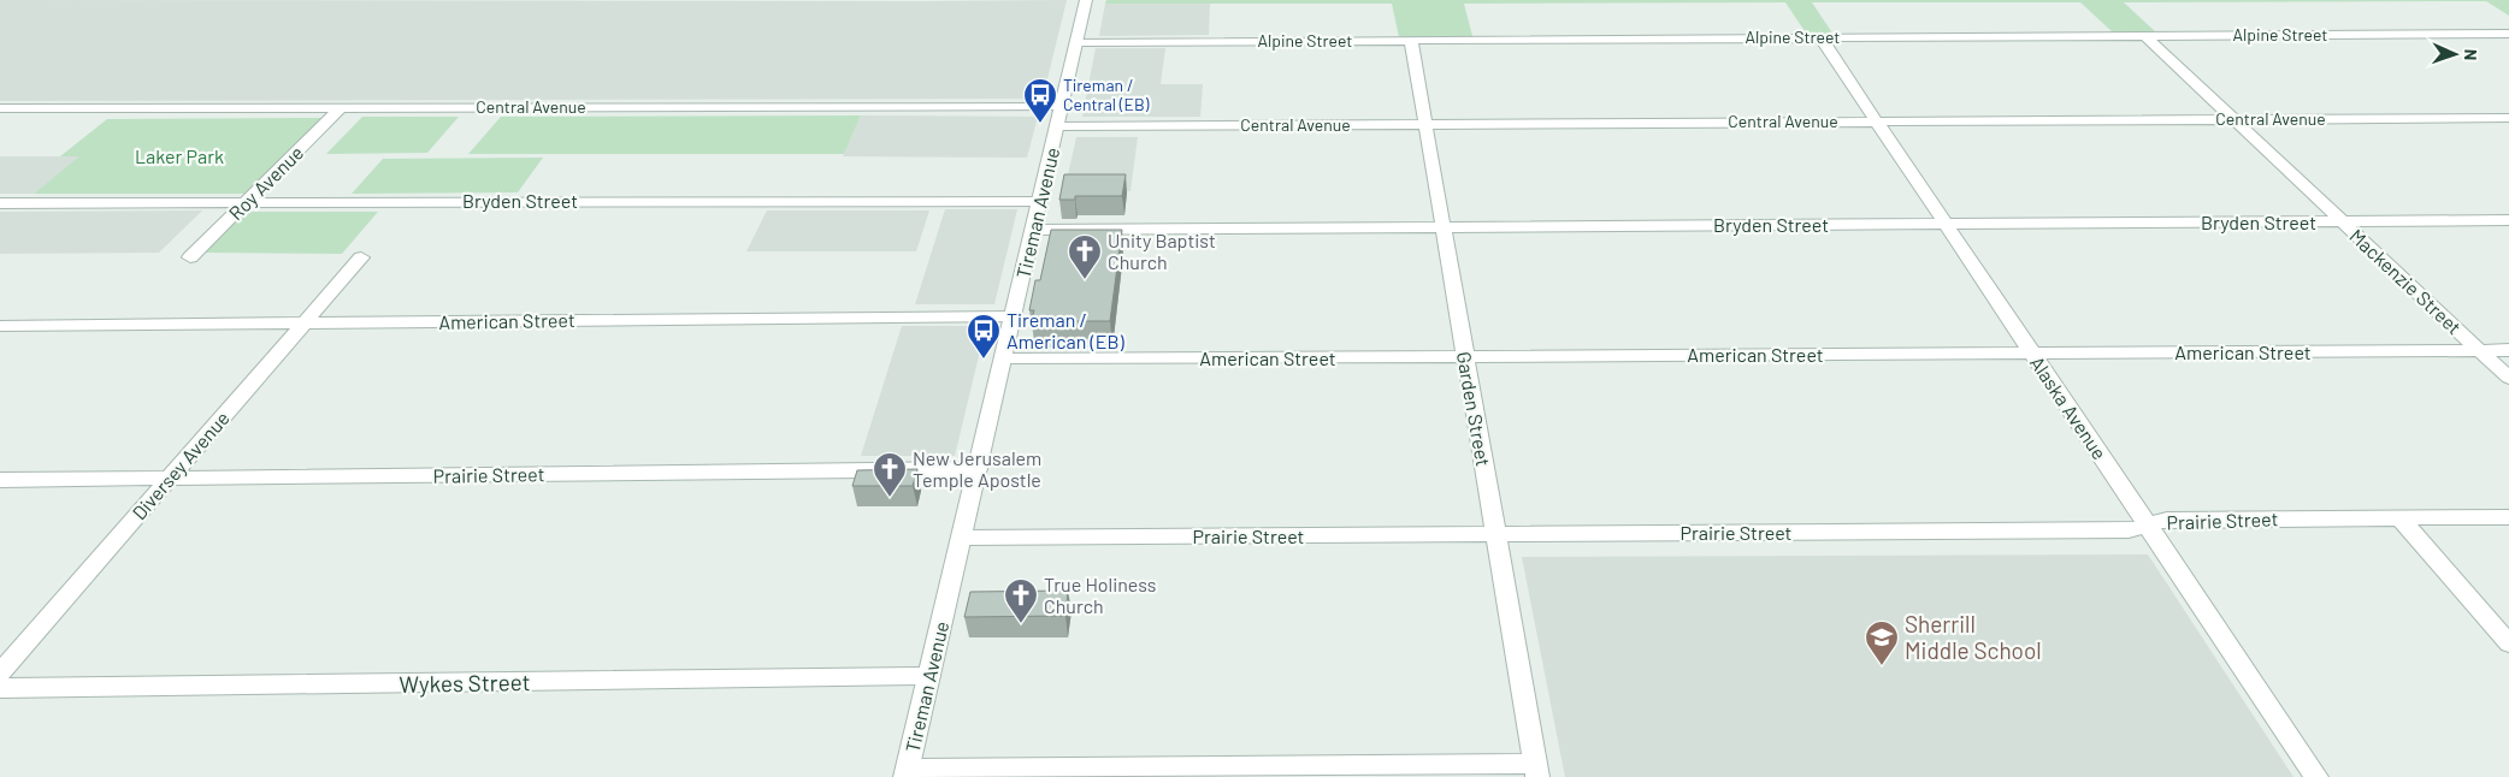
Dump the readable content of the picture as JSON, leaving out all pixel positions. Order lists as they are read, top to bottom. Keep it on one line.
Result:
{"streets":{"street":["Alpine Street","Central Avenue","Roy Avenue","Bryden Street","Tireman Avenue","Mackenzie Street","American Street","Alaska Avenue","Garden Street","Diversey Avenue","Prairie Street","Wykes Street"]},"crossings":[["Alpine Street","Tireman Avenue"],["Alpine Street","Mackenzie Street"],["Alpine Street","Alaska Avenue"],["Alpine Street","Garden Street"],["Central Avenue","Roy Avenue"],["Central Avenue","Tireman Avenue"],["Central Avenue","Mackenzie Street"],["Central Avenue","Alaska Avenue"],["Central Avenue","Garden Street"],["Roy Avenue","Bryden Street"],["Bryden Street","Tireman Avenue"],["Bryden Street","Mackenzie Street"],["Bryden Street","Alaska Avenue"],["Bryden Street","Garden Street"],["Tireman Avenue","American Street"],["Tireman Avenue","Prairie Street"],["Tireman Avenue","Wykes Street"],["Mackenzie Street","American Street"],["American Street","Alaska Avenue"],["American Street","Garden Street"],["American Street","Diversey Avenue"],["Alaska Avenue","Prairie Street"],["Garden Street","Prairie Street"],["Diversey Avenue","Prairie Street"]],"parks":["Laker Park"],"places":{"bus stop":["Tireman / Central (EB)","Tireman / American (EB)"],"church":["Unity Baptist Church","New Jerusalem Temple Apostle","True Holiness Church"],"school or university":["Sherrill Middle School"]},"north":"right"}
